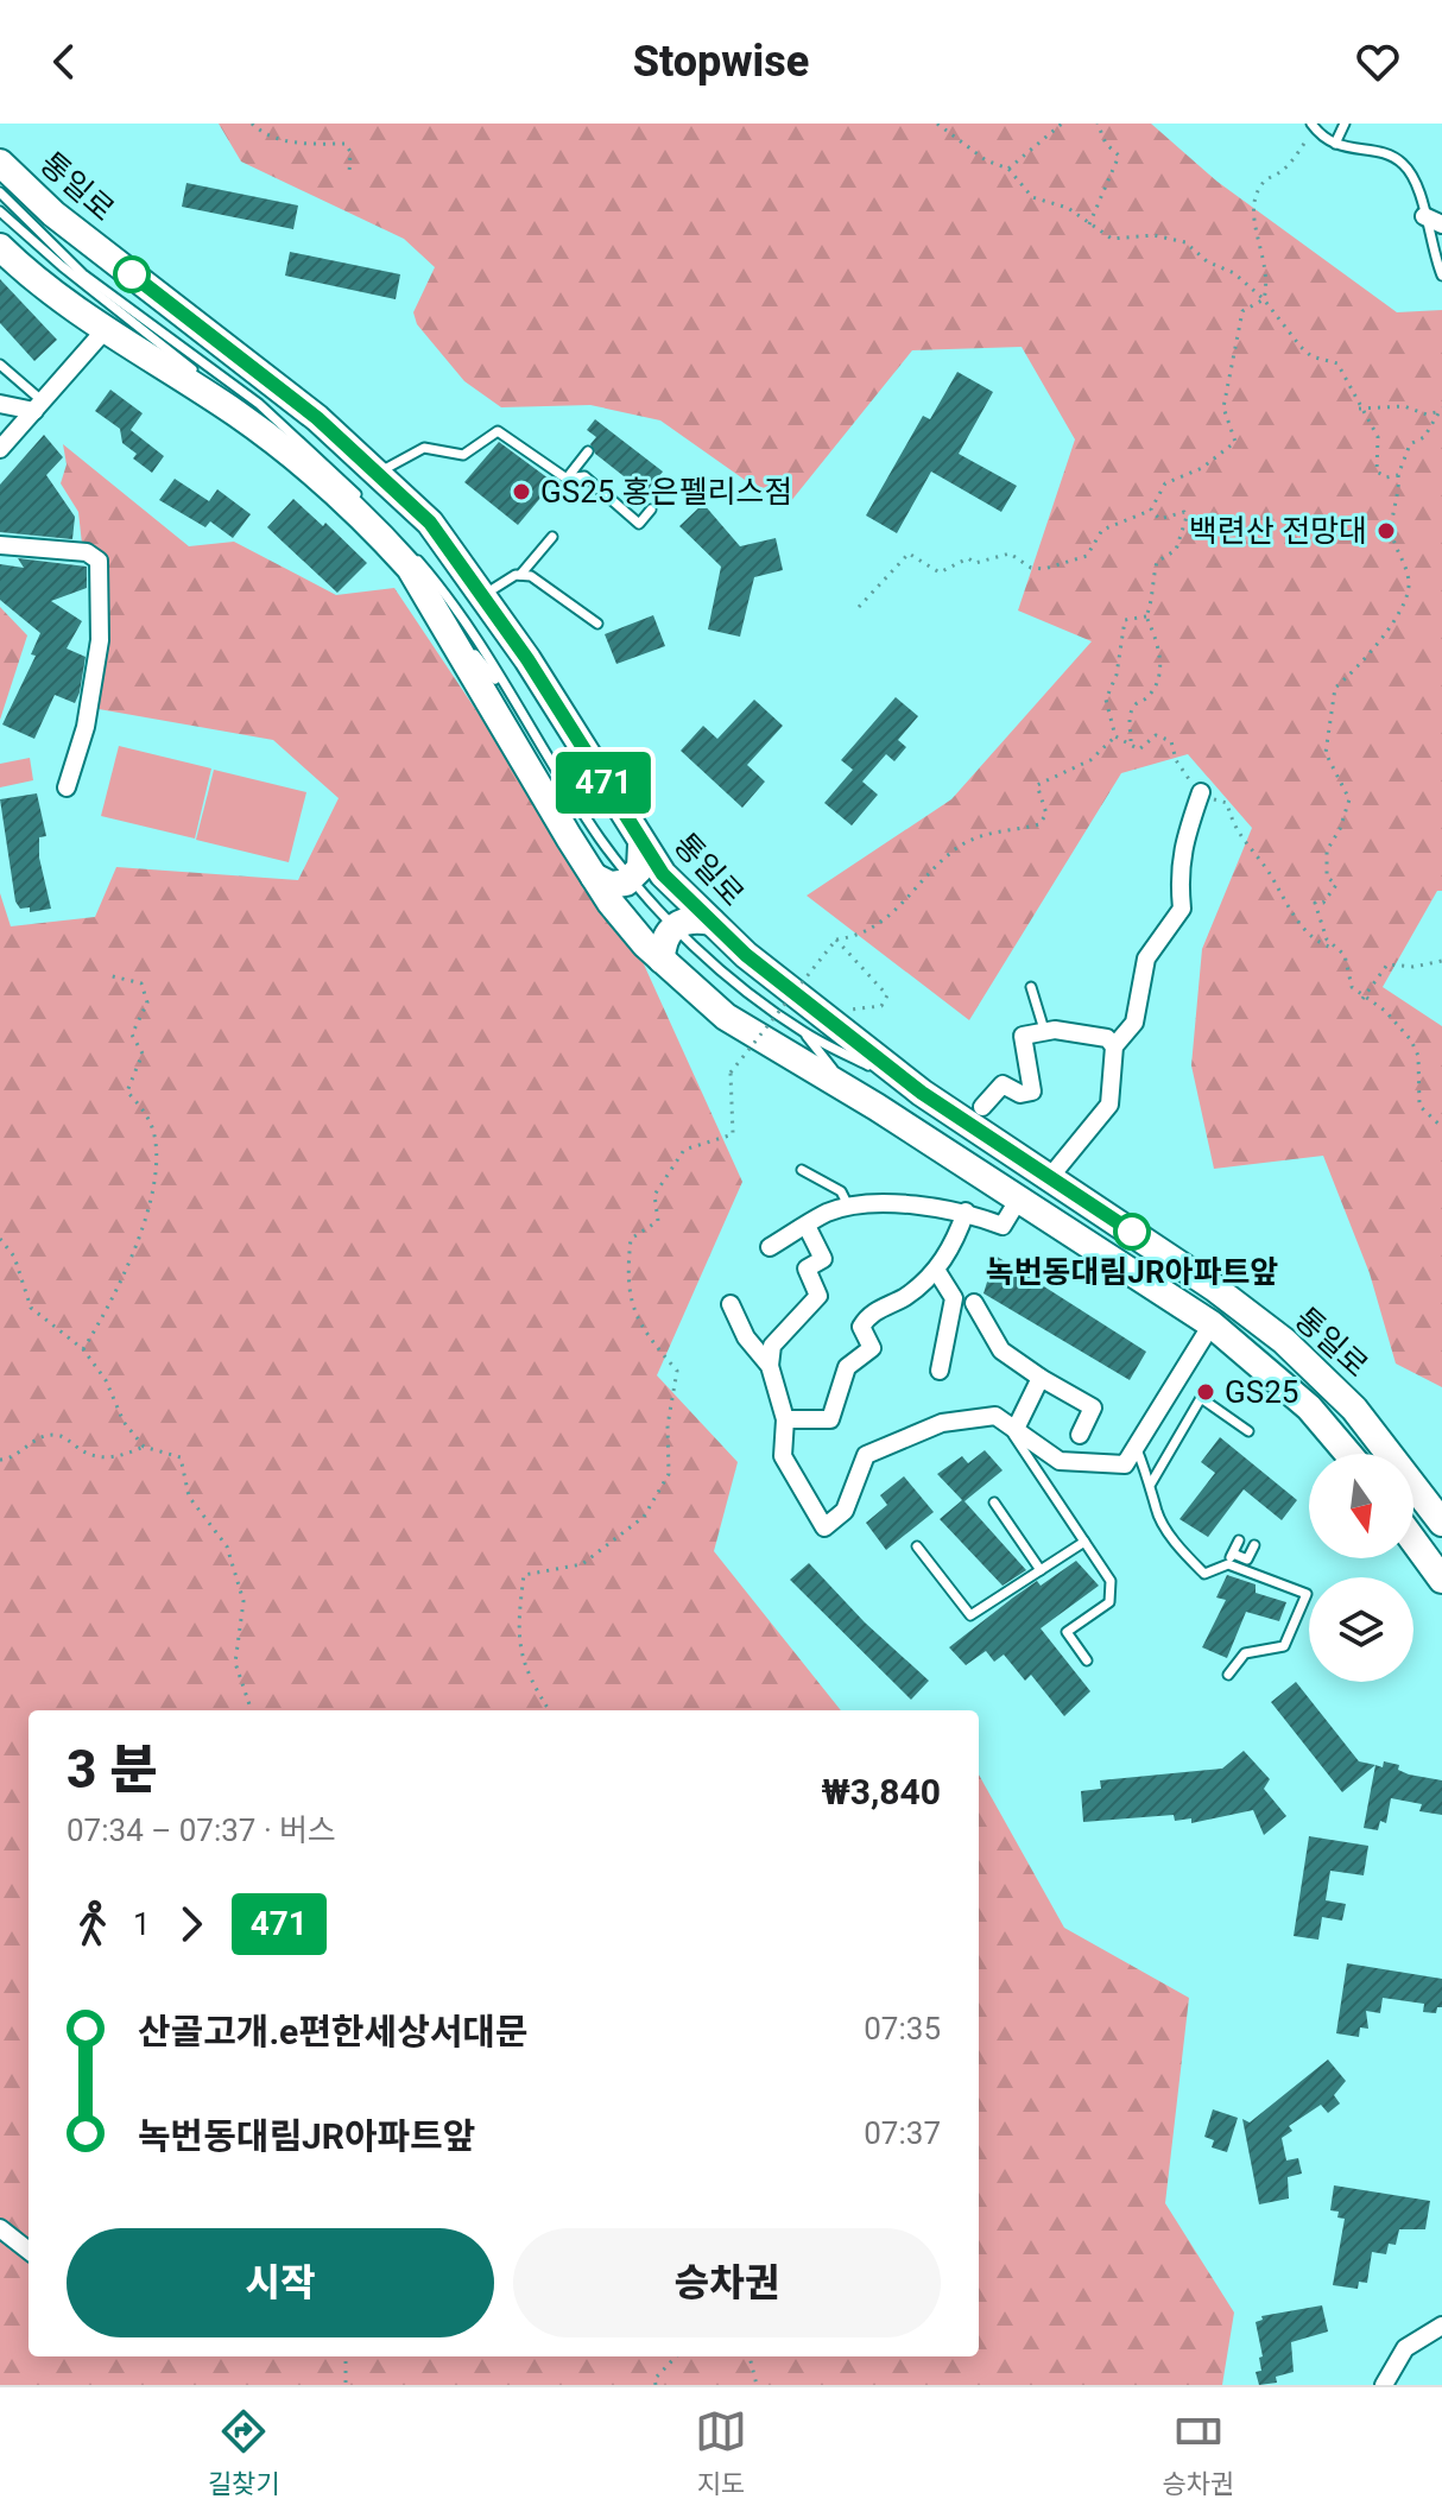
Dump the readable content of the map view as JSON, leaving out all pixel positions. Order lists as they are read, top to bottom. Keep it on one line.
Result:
{"streets":{"main road":["통일로"]},"places":["GS25 홍은펠리스점","백련산 전망대","녹번동대림JR아파트앞","GS25"],"lines":["bus line 471"],"north":"bottom","page":{"header":"Stopwise","on_map":"471","heading":["3 분","07:34 – 07:37 · 버스","₩3,840"],"legs":["1","471"],"list":[{"name":"산골고개.e편한세상서대문","value":"07:35"},{"name":"녹번동대림JR아파트앞","value":"07:37"}],"buttons":["시작","승차권"],"tabs":["길찾기","지도","승차권"]}}
